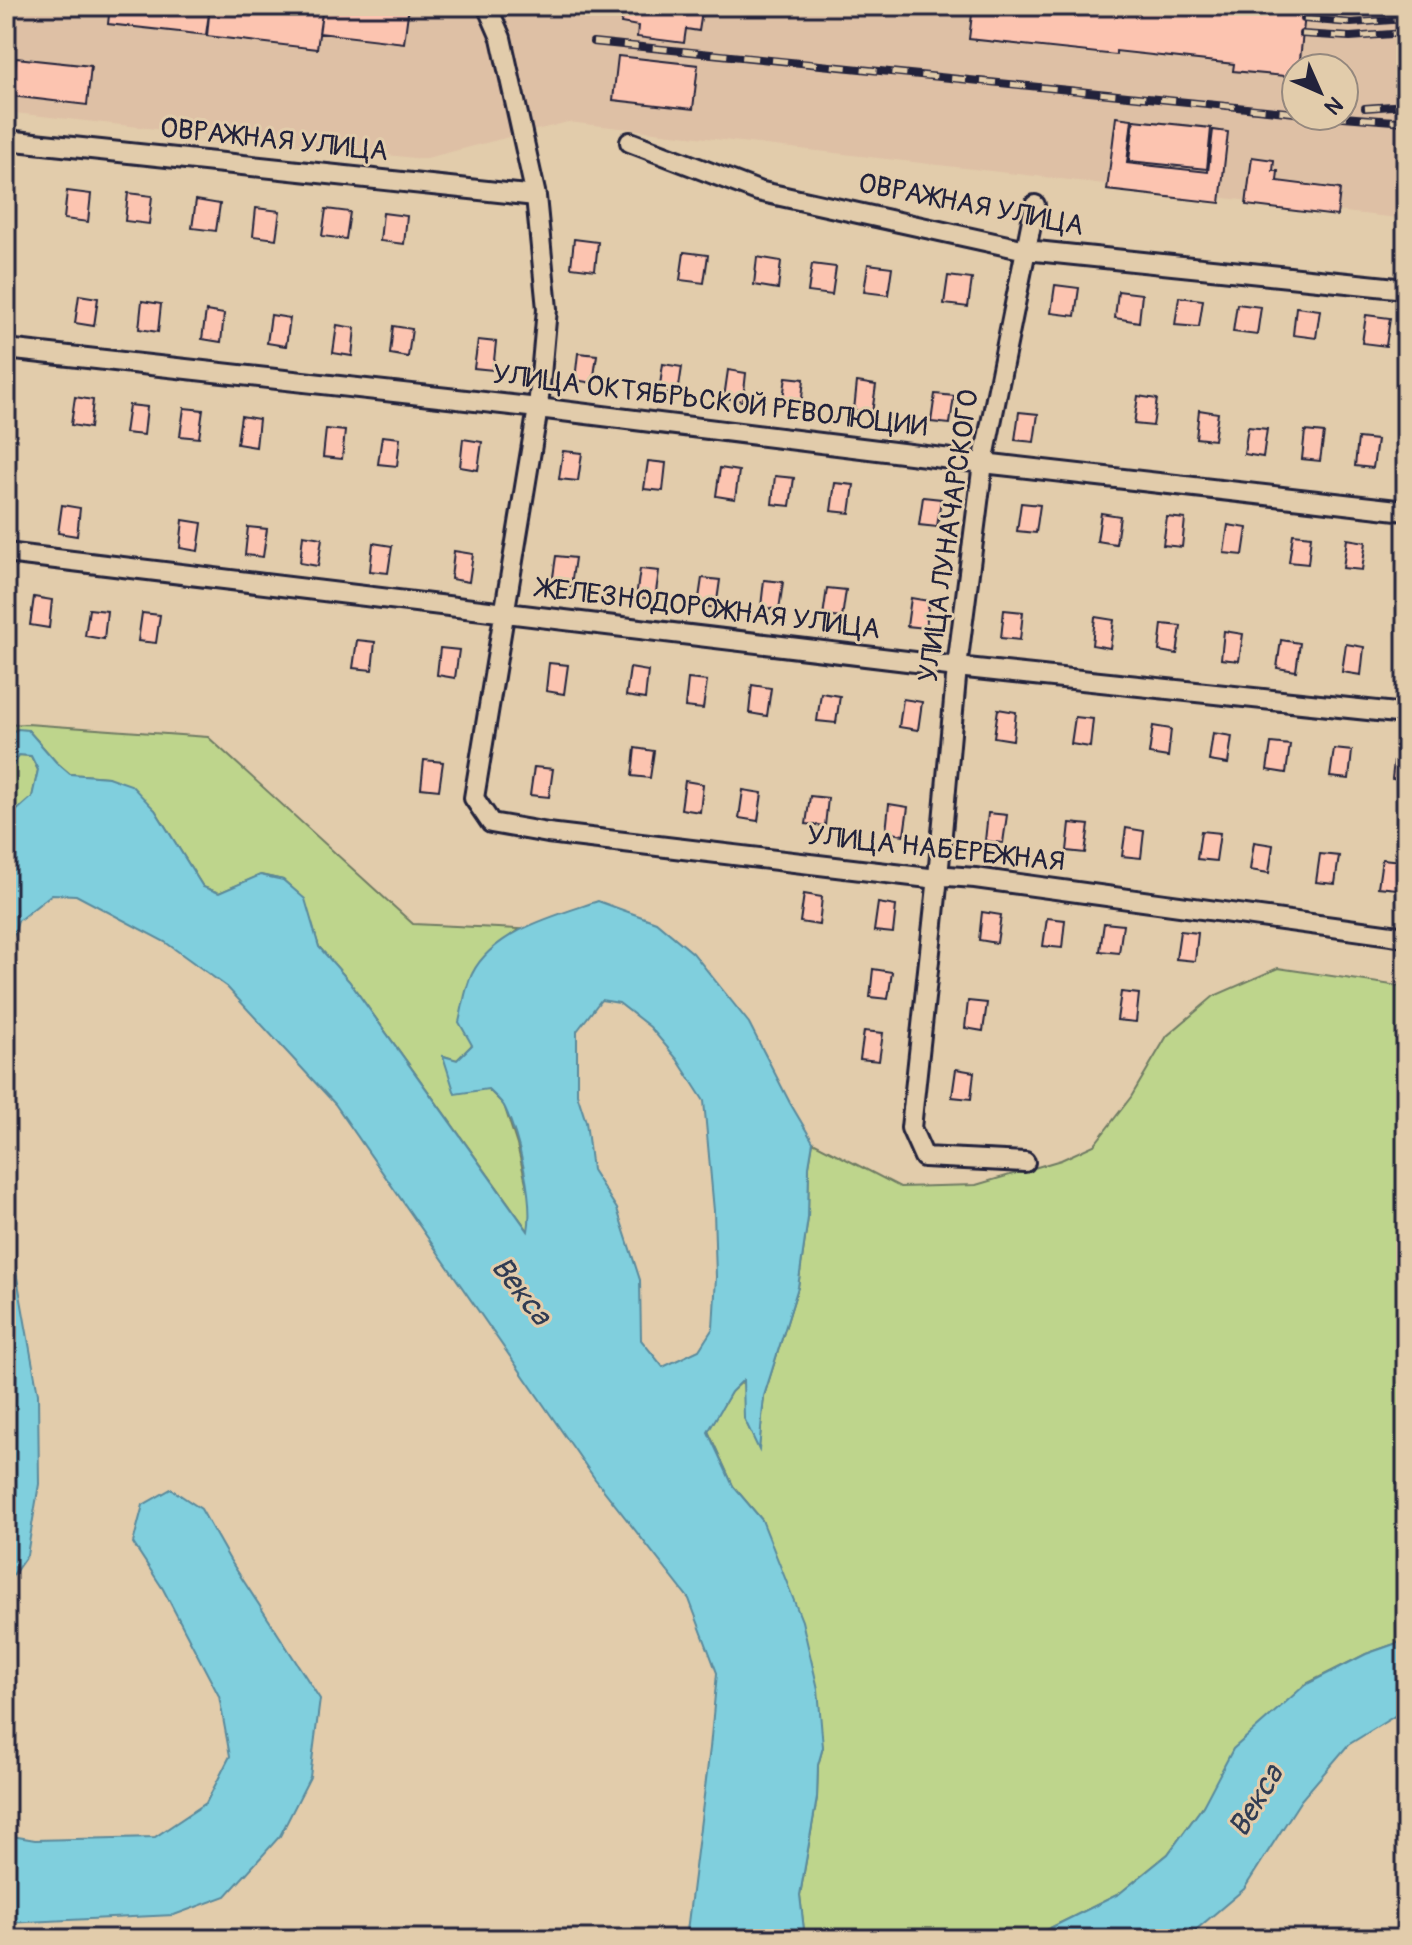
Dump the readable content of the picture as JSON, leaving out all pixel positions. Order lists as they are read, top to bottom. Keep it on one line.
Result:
{"streets":{"street":["ОВРАЖНАЯ УЛИЦА","УЛИЦА ОКТЯБРЬСКОЙ РЕВОЛЮЦИИ","УЛИЦА ЛУНАЧАРСКОГО","ЖЕЛЕЗНОДОРОЖНАЯ УЛИЦА","УЛИЦА НАБЕРЕЖНАЯ"]},"crossings":[["ОВРАЖНАЯ УЛИЦА","УЛИЦА ЛУНАЧАРСКОГО"],["УЛИЦА ОКТЯБРЬСКОЙ РЕВОЛЮЦИИ","УЛИЦА ЛУНАЧАРСКОГО"],["УЛИЦА ЛУНАЧАРСКОГО","ЖЕЛЕЗНОДОРОЖНАЯ УЛИЦА"],["УЛИЦА ЛУНАЧАРСКОГО","УЛИЦА НАБЕРЕЖНАЯ"],["ЖЕЛЕЗНОДОРОЖНАЯ УЛИЦА","УЛИЦА НАБЕРЕЖНАЯ"]],"water":["Векса"],"north":"bottom right"}
